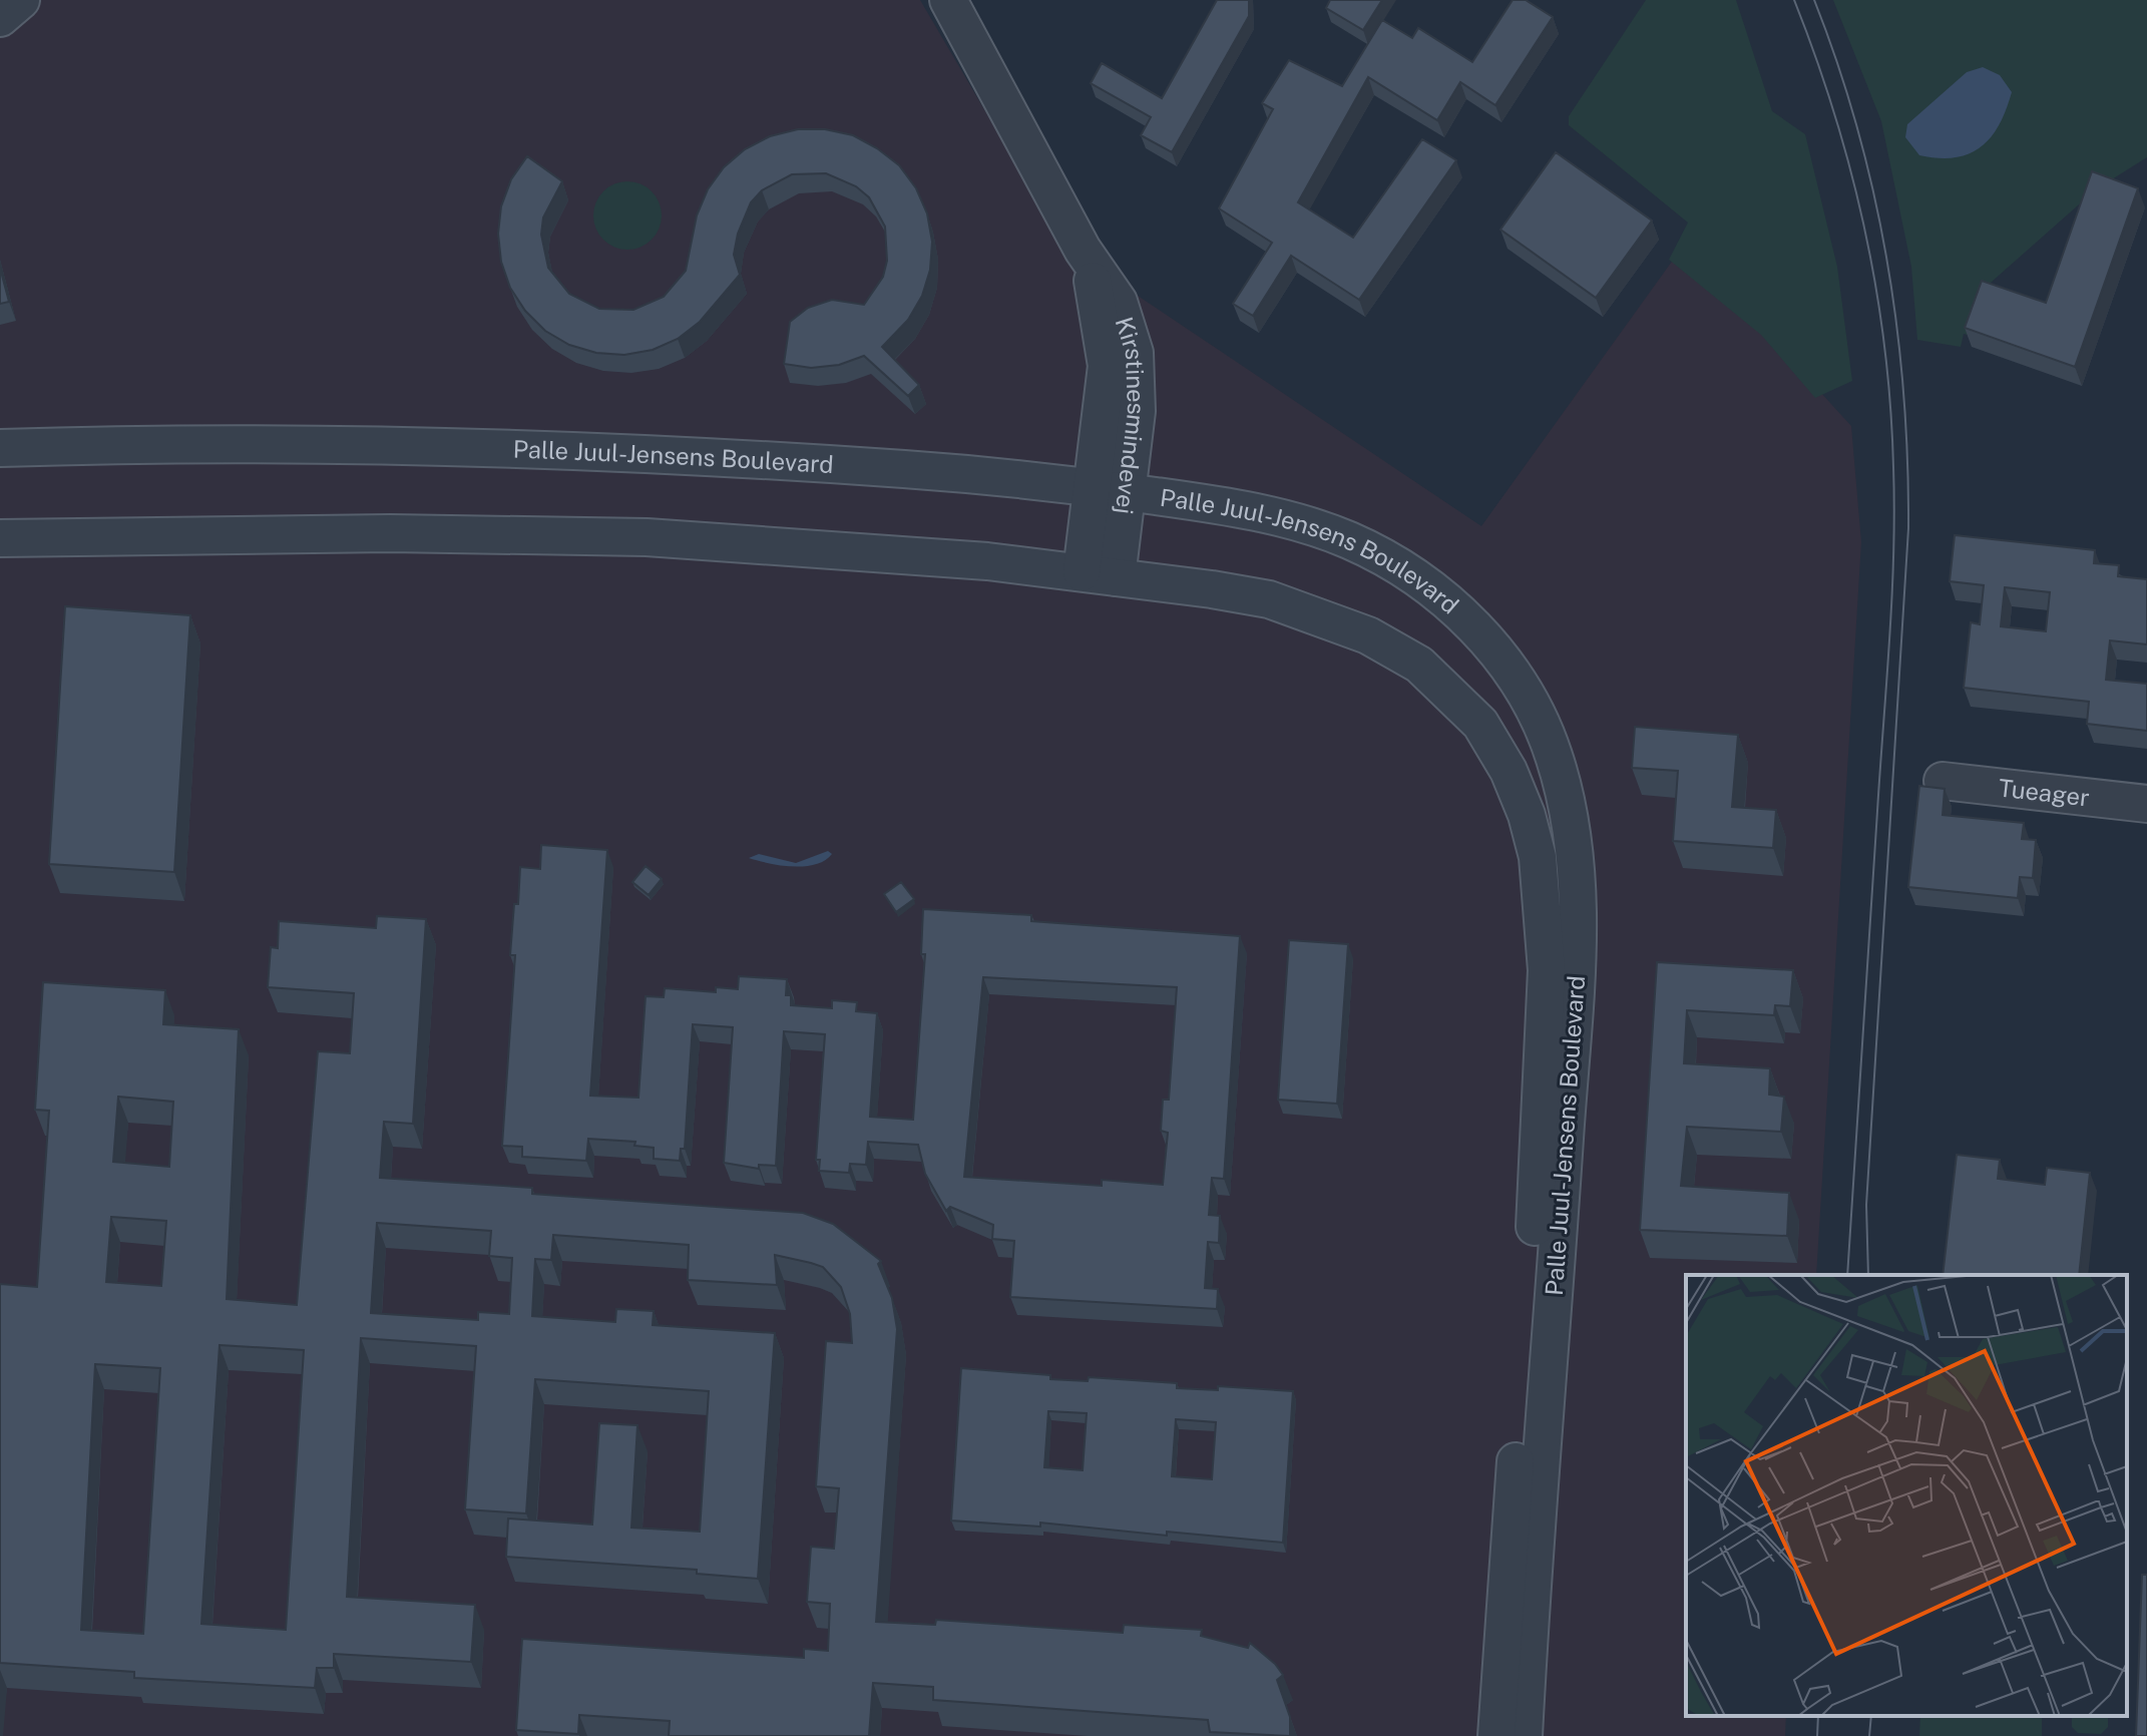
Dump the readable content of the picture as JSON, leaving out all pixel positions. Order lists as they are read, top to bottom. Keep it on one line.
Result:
{"streets":{"street":["Kirstinesmindevej","Palle Juul-Jensens Boulevard","Tueager"]},"crossings":[["Kirstinesmindevej","Palle Juul-Jensens Boulevard"]]}
